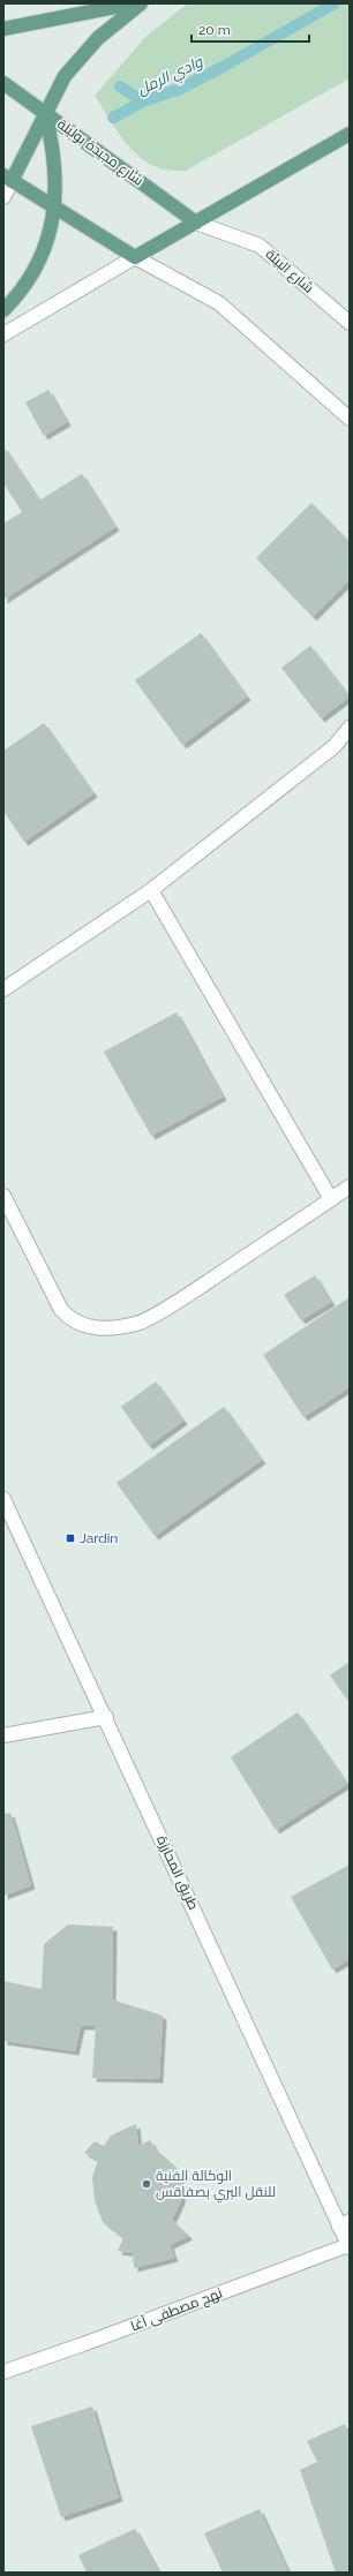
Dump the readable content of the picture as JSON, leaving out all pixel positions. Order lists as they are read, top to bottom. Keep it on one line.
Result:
{"streets":{"main road":["شارع مجيدة بوليلة"],"street":["شارع البيئة","طريق المحارزة","نهج مصطفى آغا"]},"crossings":[["شارع مجيدة بوليلة","شارع البيئة"],["طريق المحارزة","نهج مصطفى آغا"]],"water":["وادي الرمل"],"places":{"transit":["Jardin"],"other":["الوكالة الفنية للنقل البري بصفاقس"]},"scale_bar":"20 m"}
